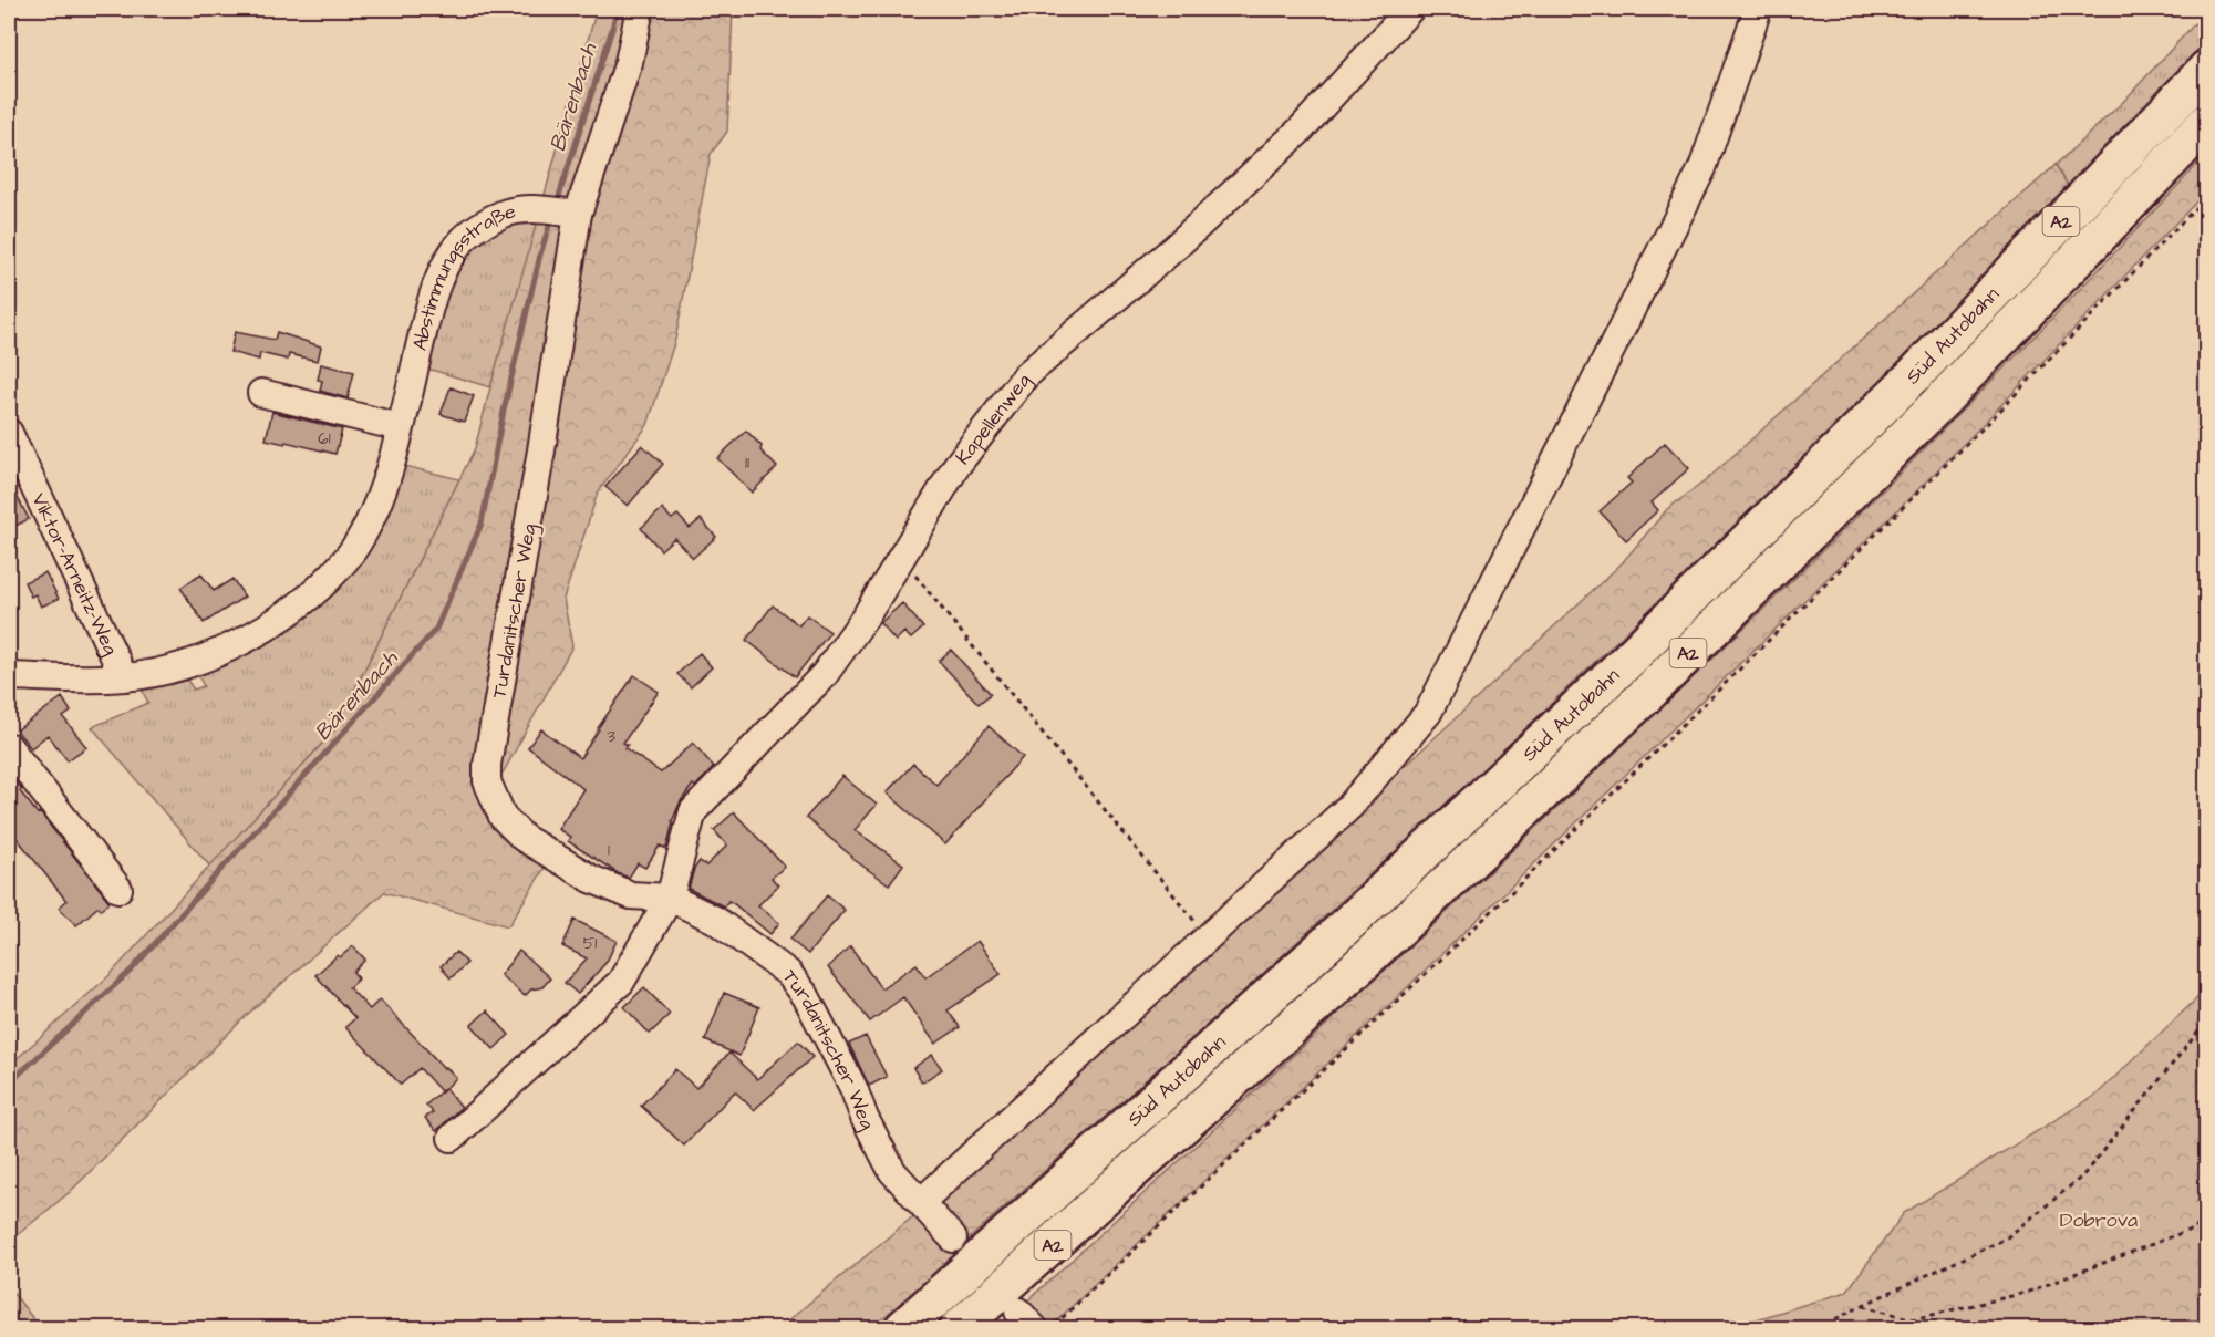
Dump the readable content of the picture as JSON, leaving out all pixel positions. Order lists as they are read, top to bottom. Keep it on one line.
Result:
{"streets":{"highway":["A2","Süd Autobahn"],"street":["Abstimmungsstraße","Kapellenweg","Viktor-Arneitz-Weg","Turdanitscher Weg"]},"crossings":[["Abstimmungsstraße","Viktor-Arneitz-Weg"],["Abstimmungsstraße","Turdanitscher Weg"],["Kapellenweg","Turdanitscher Weg"]],"water":["Bärenbach"],"parks":["Dobrova"],"house_numbers":["61","11","3","1","51"]}
